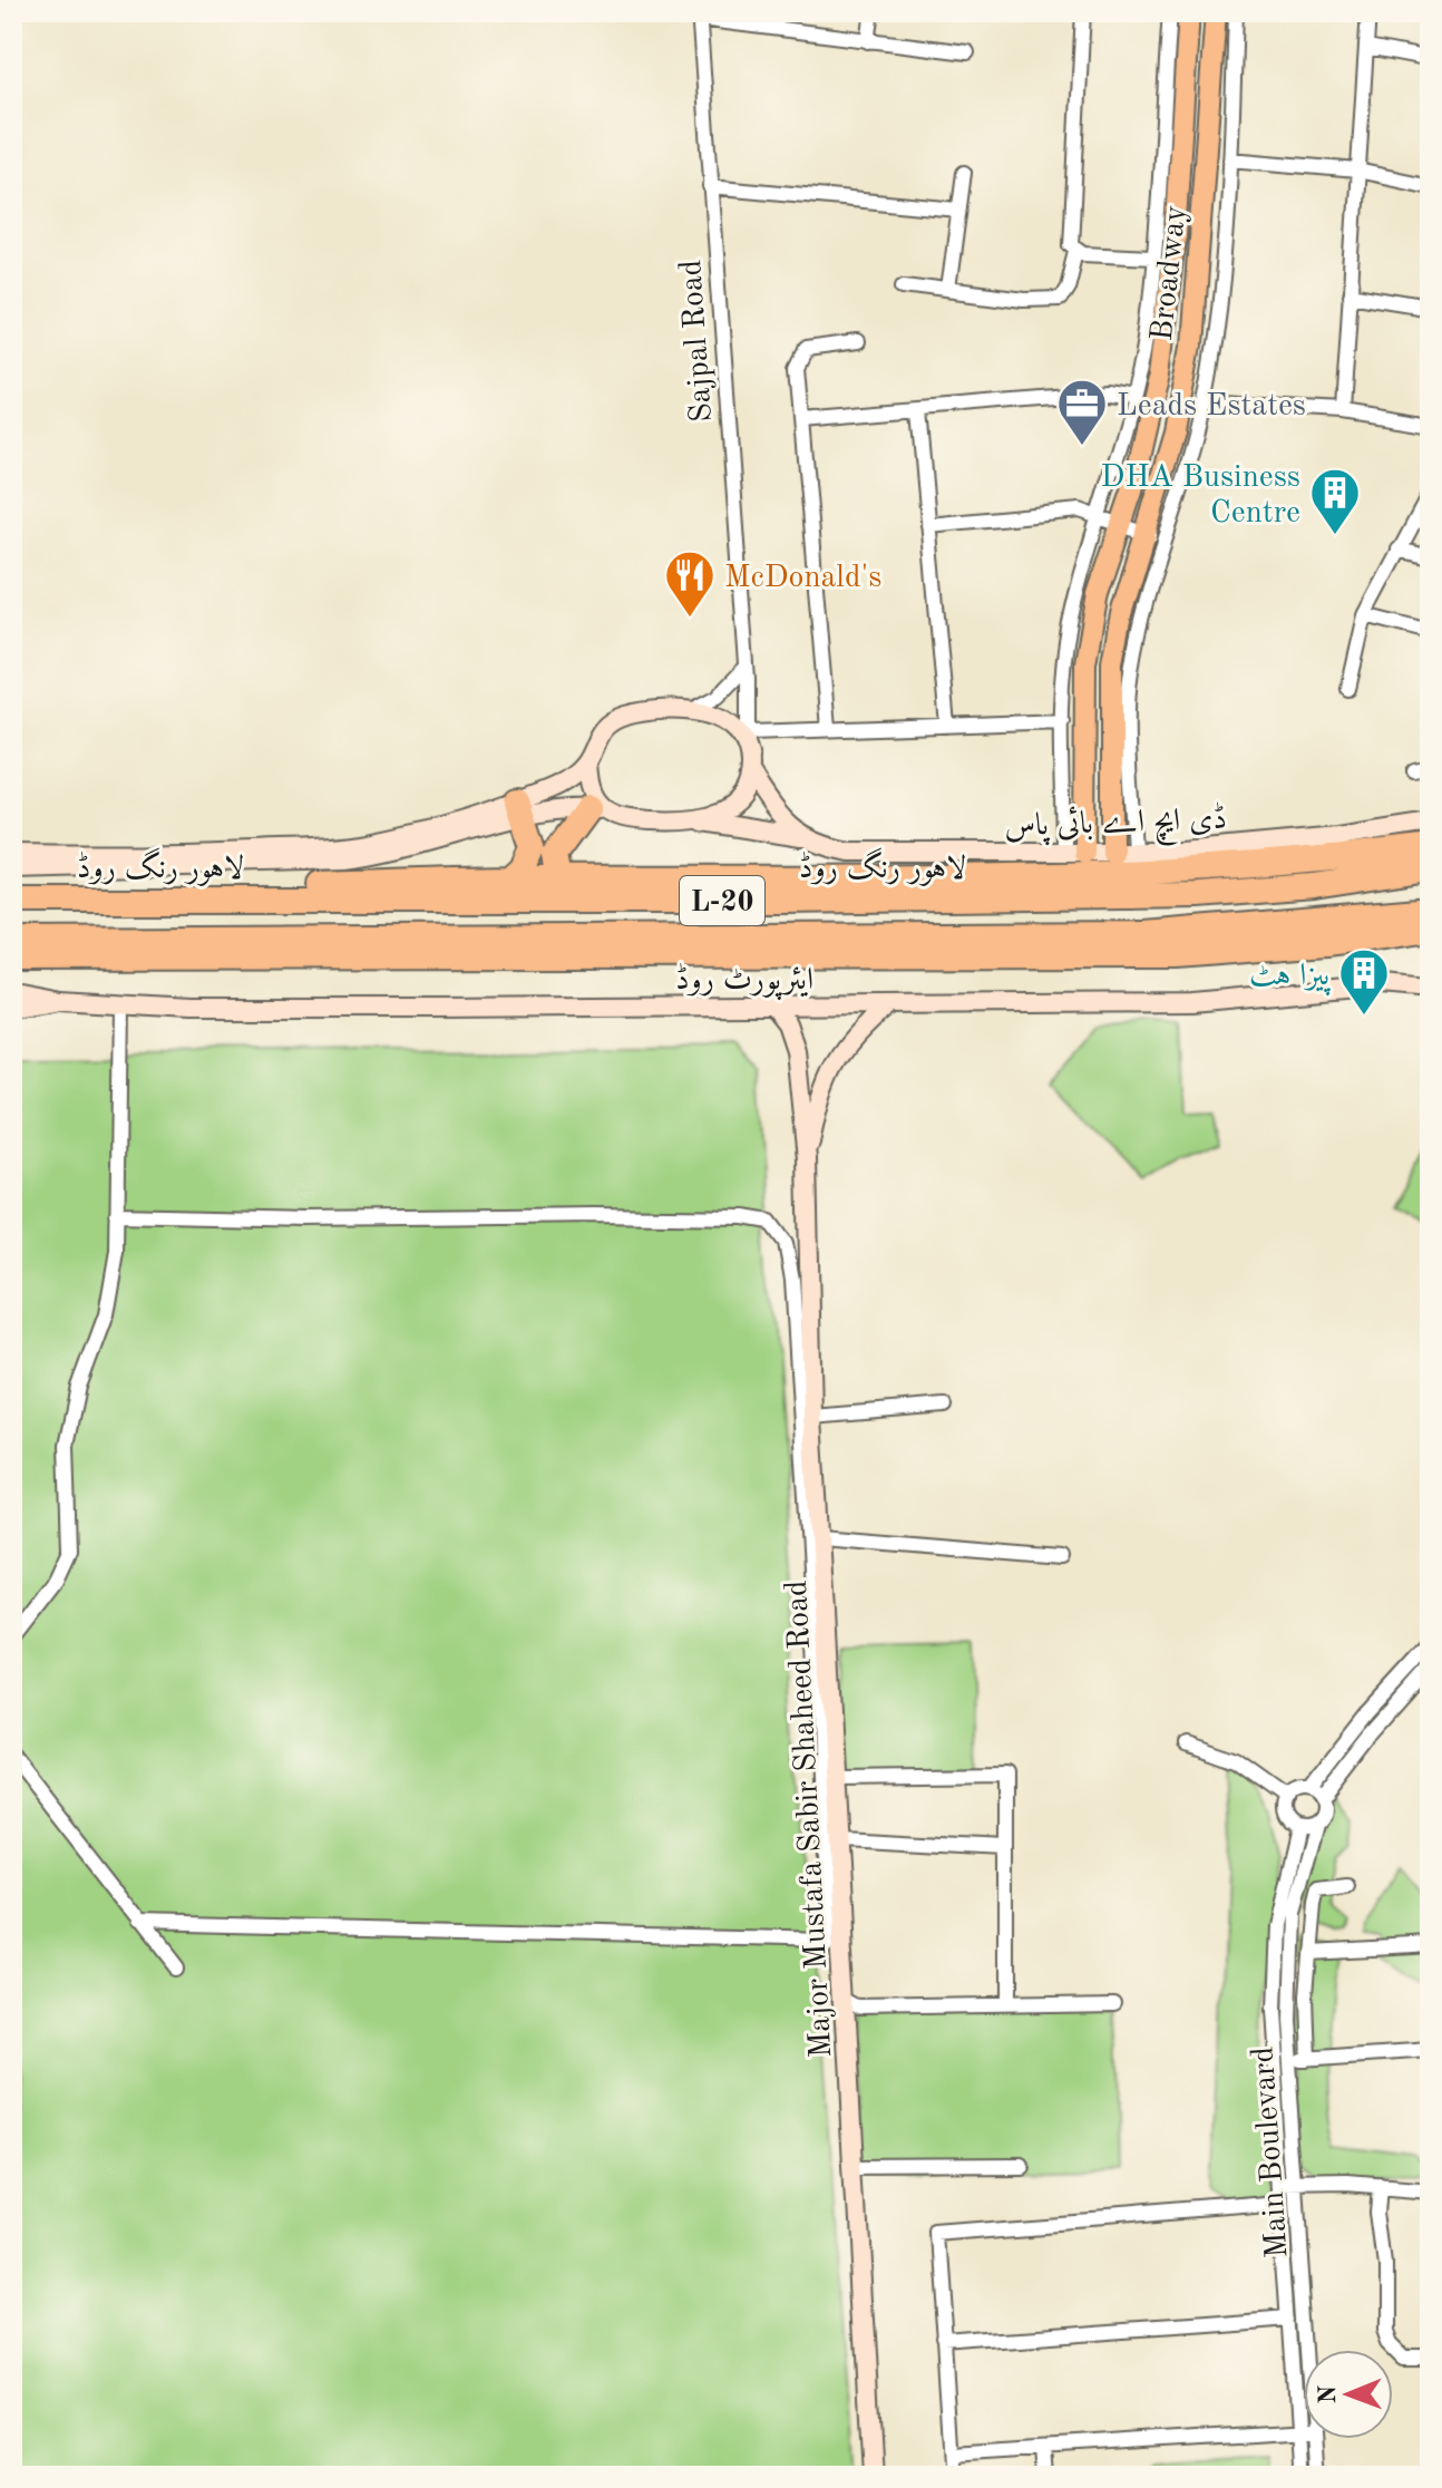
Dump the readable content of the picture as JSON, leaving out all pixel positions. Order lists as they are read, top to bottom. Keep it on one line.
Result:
{"streets":{"highway":["لاہور رنگ روڈ","L-20"],"main road":["Broadway","ڈی ایچ اے بائی پاس","ایئرپورٹ روڈ","Major Mustafa Sabir Shaheed Road"],"street":["Sajpal Road","Main Boulevard"]},"crossings":[["Broadway","ڈی ایچ اے بائی پاس"],["Sajpal Road","ڈی ایچ اے بائی پاس"]],"places":{"office":["Leads Estates"],"building":["DHA Business Centre","پیزا ہٹ"],"restaurant":["McDonald's"]},"north":"left"}
